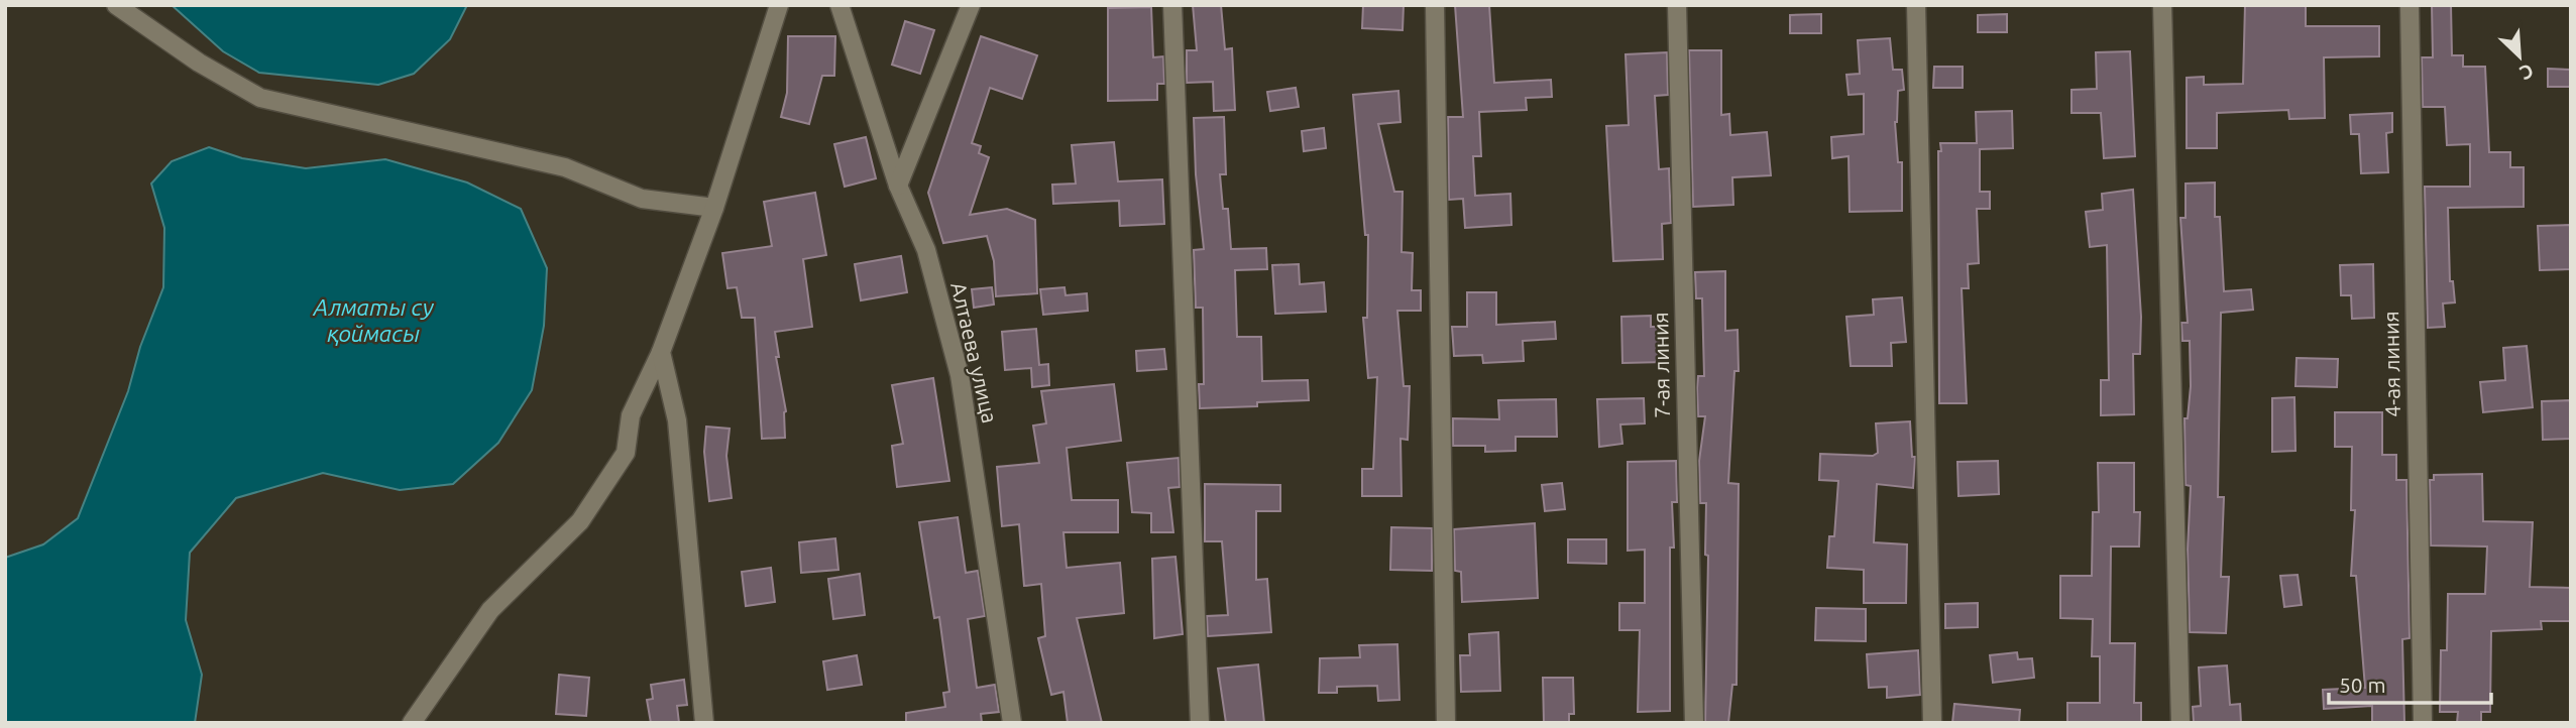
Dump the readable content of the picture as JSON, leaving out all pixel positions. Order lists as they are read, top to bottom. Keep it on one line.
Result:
{"streets":{"street":["Алтаева улица","4-ая линия","7-ая линия"]},"water":["Алматы су қоймасы"],"scale_bar":"50 m","north":"bottom right"}
